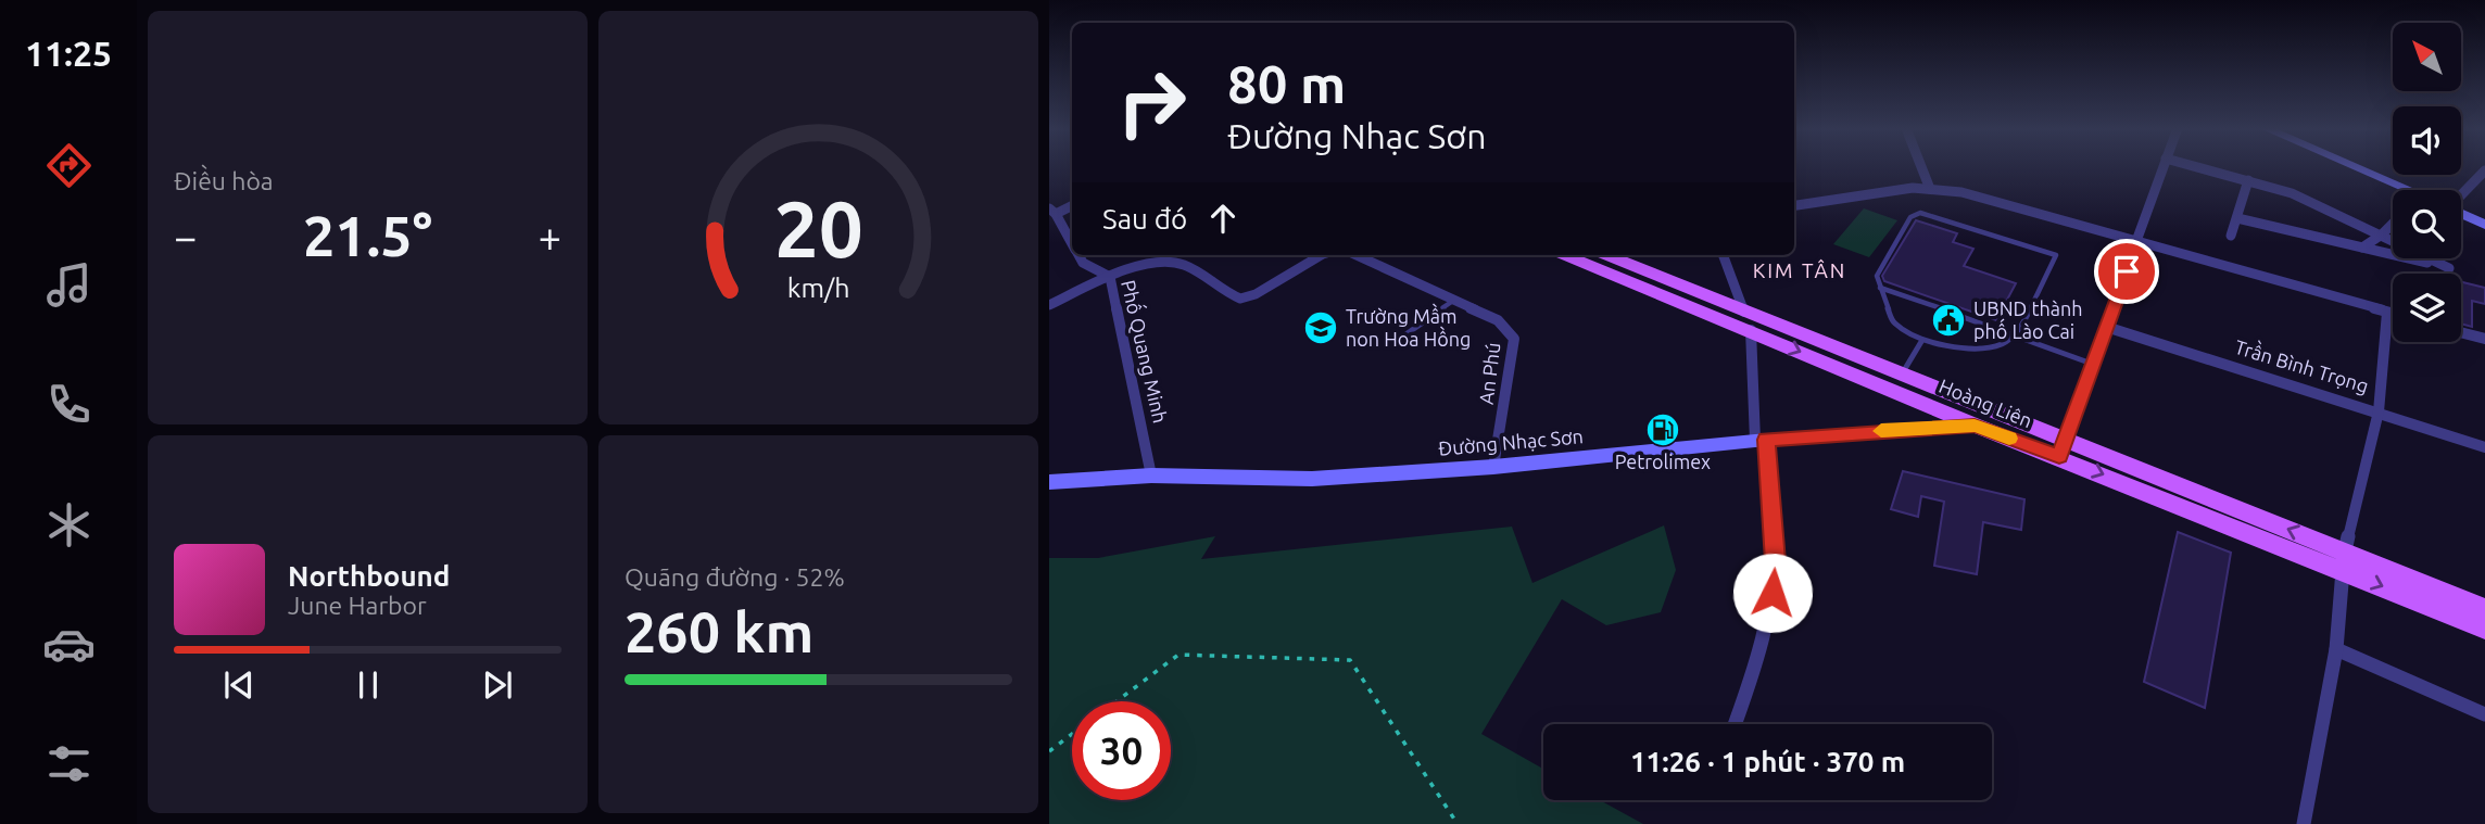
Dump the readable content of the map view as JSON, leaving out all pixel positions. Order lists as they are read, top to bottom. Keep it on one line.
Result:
{"streets":{"main road":["Hoàng Liên","Đường Nhạc Sơn"],"street":["Phố Quang Minh","Trần Bình Trọng","An Phú"]},"crossings":[["Phố Quang Minh","Đường Nhạc Sơn"],["An Phú","Đường Nhạc Sơn"],["Hoàng Liên","Đường Nhạc Sơn"]],"districts":["KIM TÂN"],"places":{"public building":["UBND thành phố Lào Cai"],"school or university":["Trường Mầm non Hoa Hồng"],"fuel station":["Petrolimex"]},"north":"top left","page":{"tabs":"11:25","tile":["Điều hòa",["Quãng đường · 52%","260 km"]],"turn":["80 m","Đường Nhạc Sơn"],"then":"Sau đó","heat":["−","21.5°","+"],"song":["Northbound","June Harbor"],"limit":"30","trip":"11:26 · 1 phút · 370 m","gauge":["20","km/h"]}}
